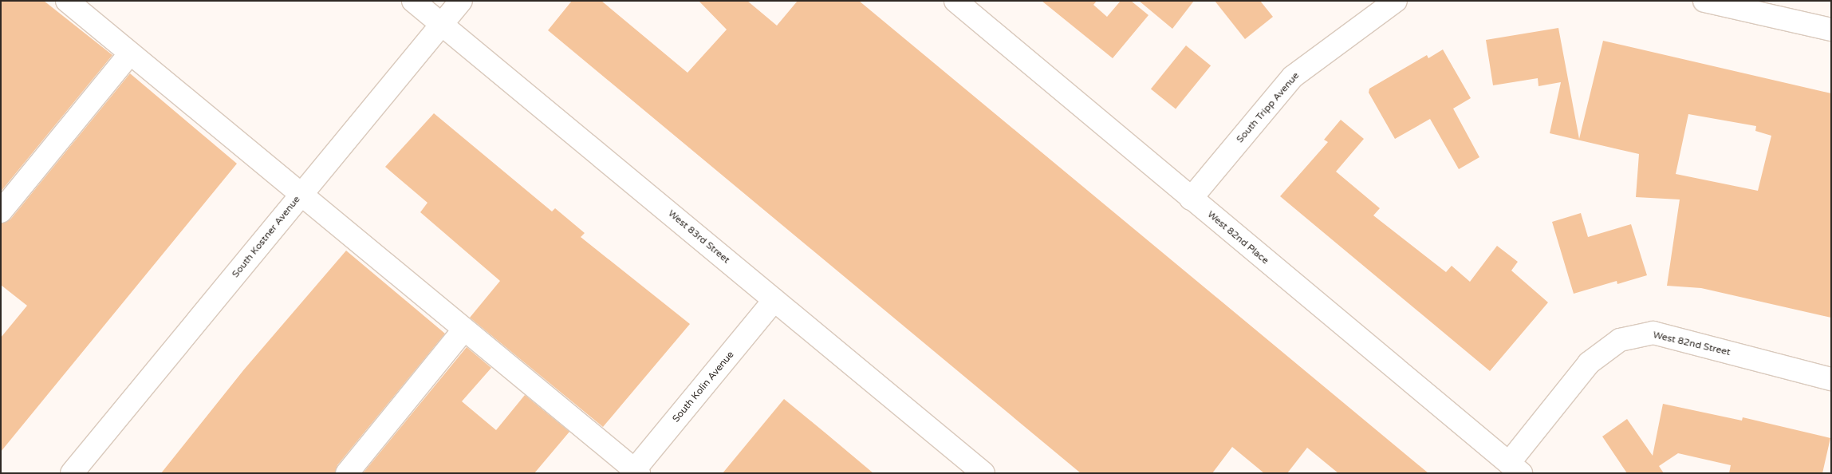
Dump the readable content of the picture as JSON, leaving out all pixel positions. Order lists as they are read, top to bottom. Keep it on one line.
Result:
{"streets":{"street":["South Tripp Avenue","South Kostner Avenue","West 83rd Street","West 82nd Place","West 82nd Street","South Kolin Avenue"]},"crossings":[["South Tripp Avenue","West 82nd Place"],["South Kostner Avenue","West 83rd Street"],["West 83rd Street","South Kolin Avenue"],["West 82nd Place","West 82nd Street"]]}
